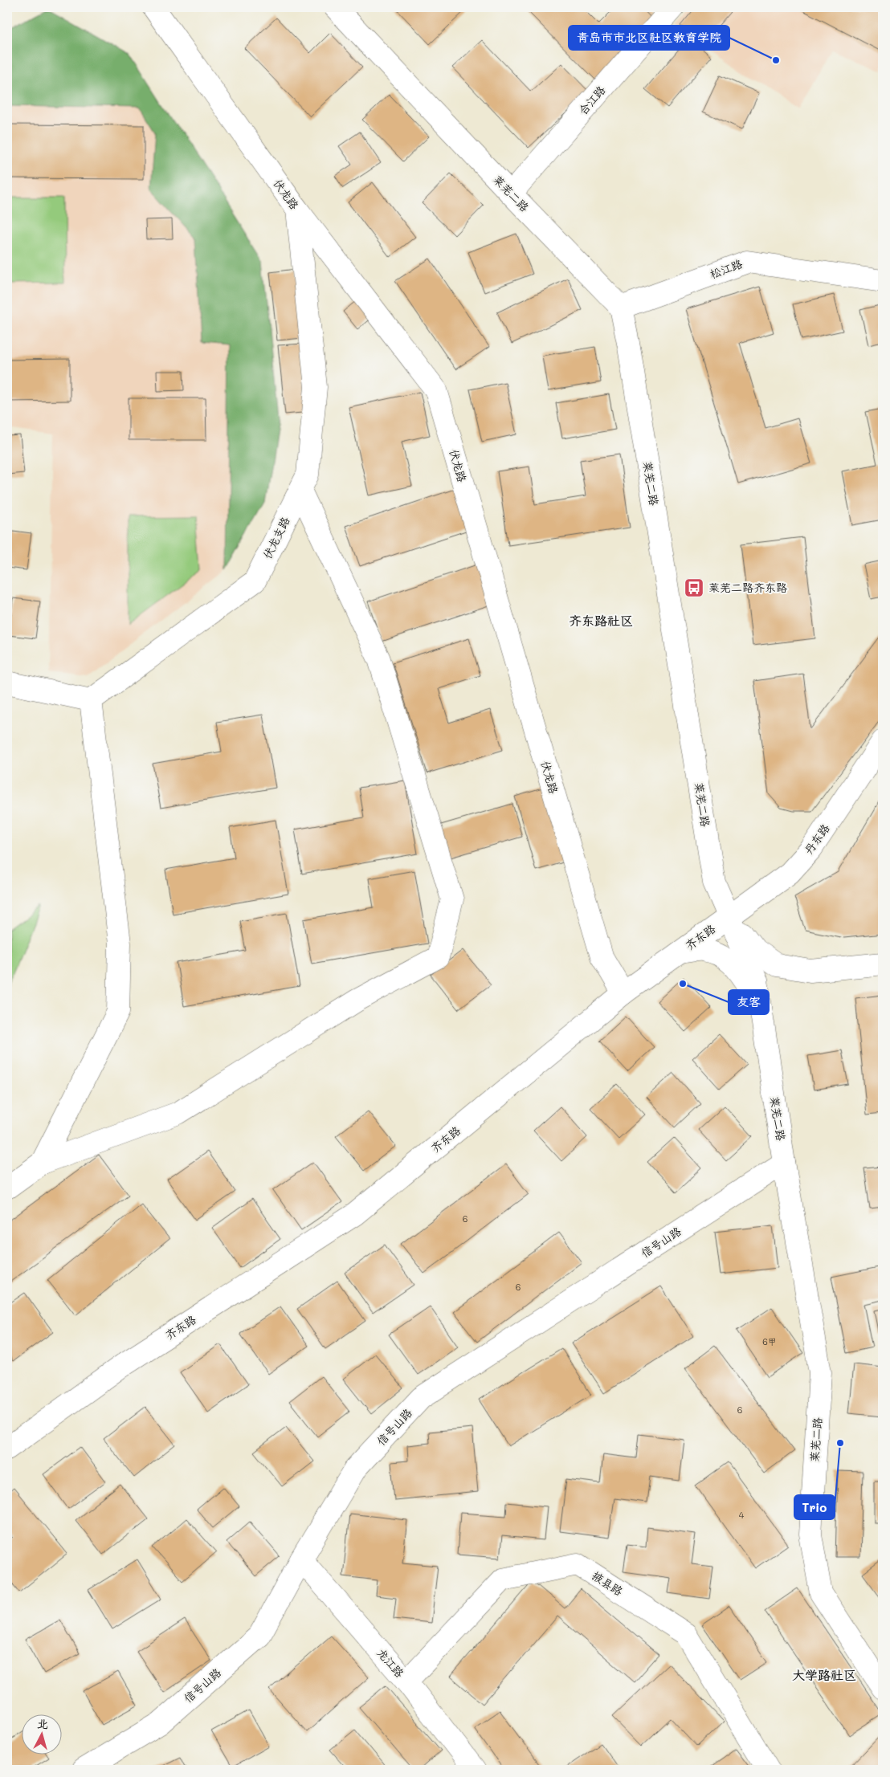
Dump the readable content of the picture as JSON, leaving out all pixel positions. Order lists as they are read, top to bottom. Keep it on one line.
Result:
{"streets":{"street":["合江路","莱芜二路","伏龙路","松江路","伏龙支路","丹东路","齐东路","信号山路","掖县路","龙江路"]},"crossings":[["合江路","莱芜二路"],["莱芜二路","松江路"],["莱芜二路","丹东路"],["莱芜二路","齐东路"],["莱芜二路","信号山路"],["伏龙路","伏龙支路"],["伏龙路","齐东路"],["丹东路","齐东路"],["信号山路","龙江路"],["掖县路","龙江路"]],"districts":["齐东路社区","大学路社区"],"places":{"other":["青岛市市北区社区教育学院","友客","Trio"],"bus stop":["莱芜二路齐东路"]},"house_numbers":["6","6","6甲","6","4"],"north":"top"}
